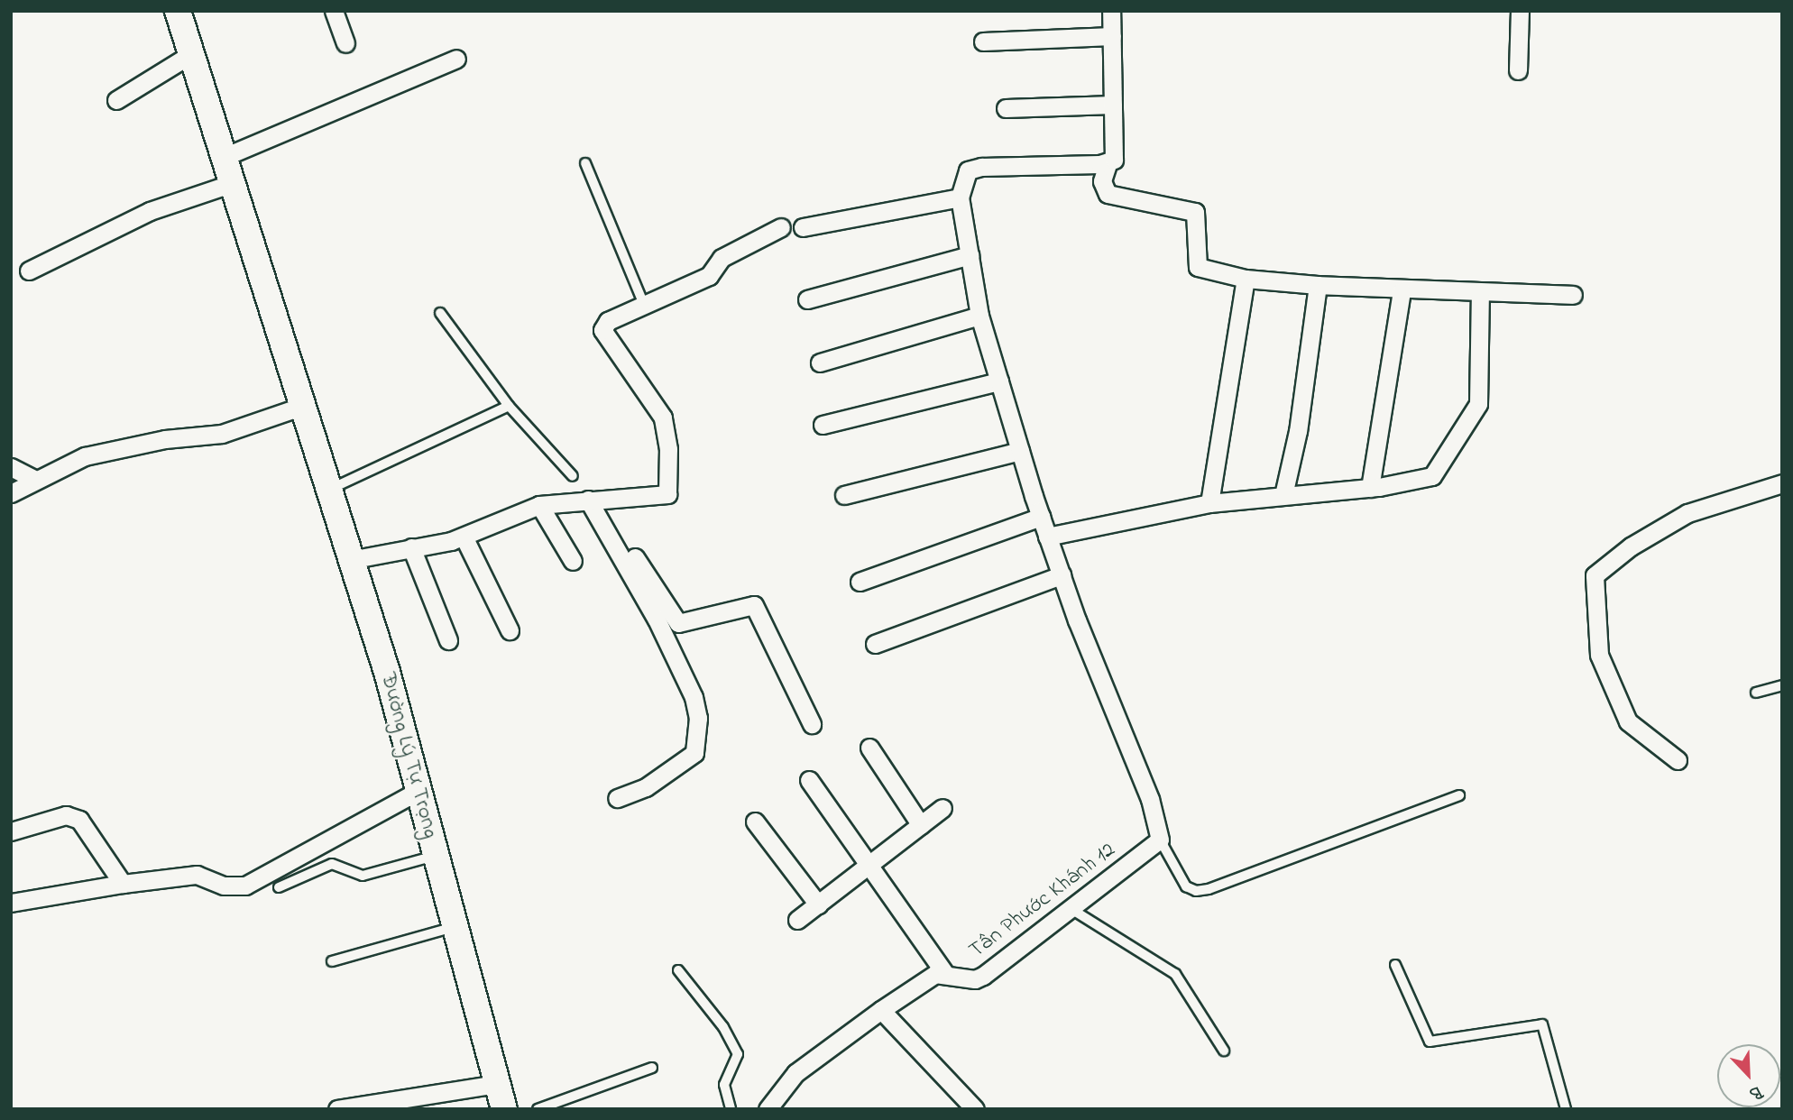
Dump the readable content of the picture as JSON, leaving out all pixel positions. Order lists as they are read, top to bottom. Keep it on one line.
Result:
{"streets":{"main road":["Đường Lý Tự Trọng"],"street":["Tân Phước Khánh 12"]},"north":"bottom right"}
